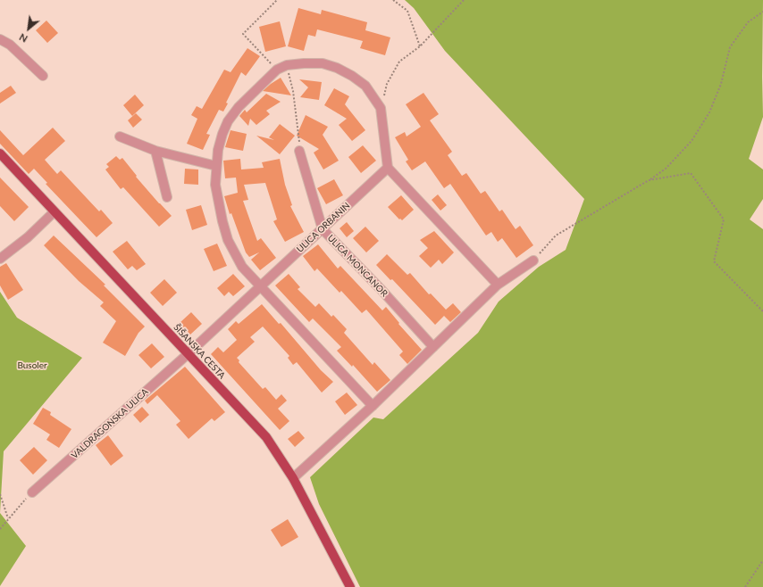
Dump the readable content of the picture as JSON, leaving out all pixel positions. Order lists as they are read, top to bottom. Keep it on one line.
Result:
{"streets":{"main road":["ŠIŠANSKA CESTA"],"street":["ULICA ORBANIN","ULICA MONCANOR","VALDRAGONSKA ULICA"]},"crossings":[["ULICA ORBANIN","ULICA MONCANOR"],["ULICA ORBANIN","ŠIŠANSKA CESTA"],["ULICA ORBANIN","VALDRAGONSKA ULICA"],["ŠIŠANSKA CESTA","VALDRAGONSKA ULICA"]],"parks":["Busoler"],"north":"bottom left"}
